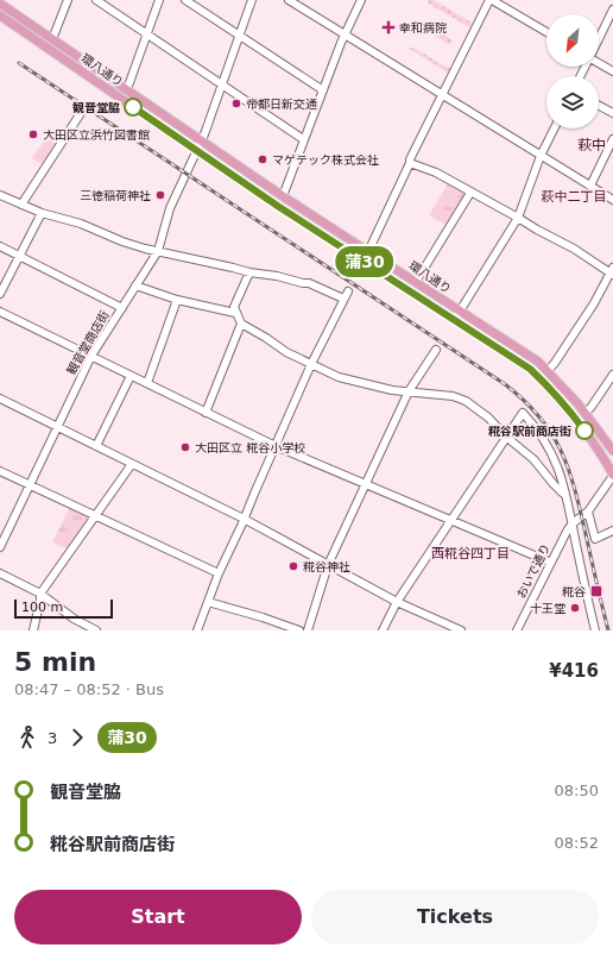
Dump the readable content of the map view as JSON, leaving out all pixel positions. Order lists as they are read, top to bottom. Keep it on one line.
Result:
{"streets":{"main road":["環八通り"],"street":["観音堂商店街","おいで通り"]},"crossings":[["環八通り","観音堂商店街"]],"districts":["萩中","萩中二丁目","西糀谷四丁目"],"places":{"health":["幸和病院"],"other":["帝都日新交通","観音堂脇","大田区立浜竹図書館","マゲテック株式会社","三徳稲荷神社","糀谷駅前商店街","大田区立 糀谷小学校","糀谷神社","十王堂"],"transit":["糀谷"]},"lines":["bus line 蒲30"],"scale_bar":"100 m","north":"bottom left","page":{"on_map":"蒲30","scale":"100 m","heading":["5 min","08:47 – 08:52 · Bus","¥416"],"legs":["3","蒲30"],"list":[{"name":"観音堂脇","value":"08:50"},{"name":"糀谷駅前商店街","value":"08:52"}],"buttons":["Start","Tickets"]}}
